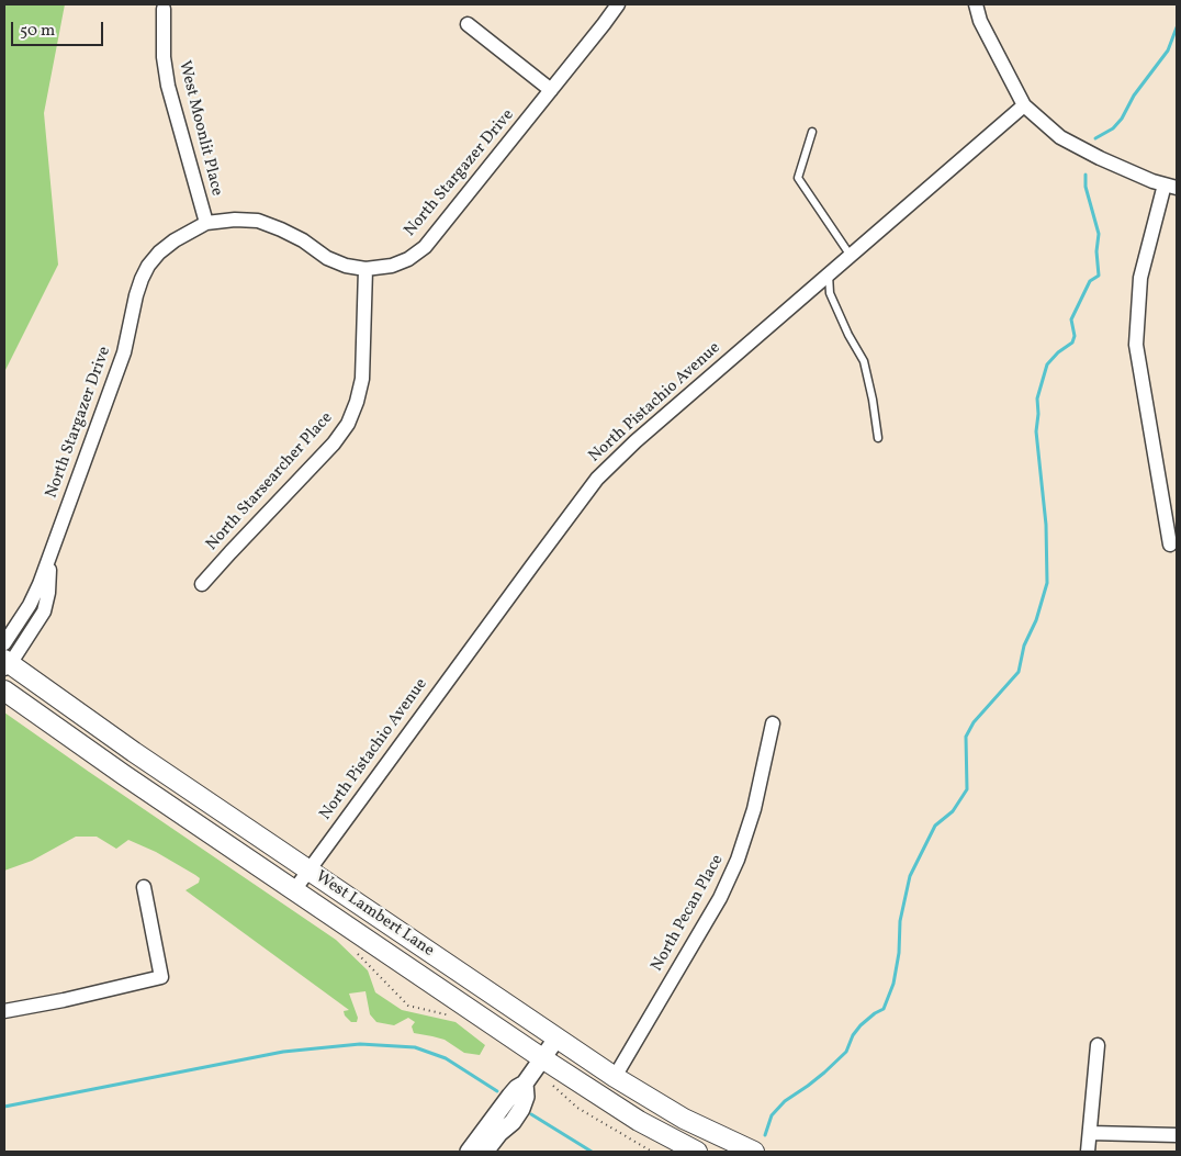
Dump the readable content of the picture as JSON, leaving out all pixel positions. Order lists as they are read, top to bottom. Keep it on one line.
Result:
{"streets":{"main road":["West Lambert Lane"],"street":["West Moonlit Place","North Stargazer Drive","North Pistachio Avenue","North Starsearcher Place","North Pecan Place"]},"crossings":[["West Moonlit Place","North Stargazer Drive"],["North Stargazer Drive","North Starsearcher Place"],["North Stargazer Drive","West Lambert Lane"],["North Pistachio Avenue","West Lambert Lane"],["North Pecan Place","West Lambert Lane"]],"scale_bar":"50 m"}
